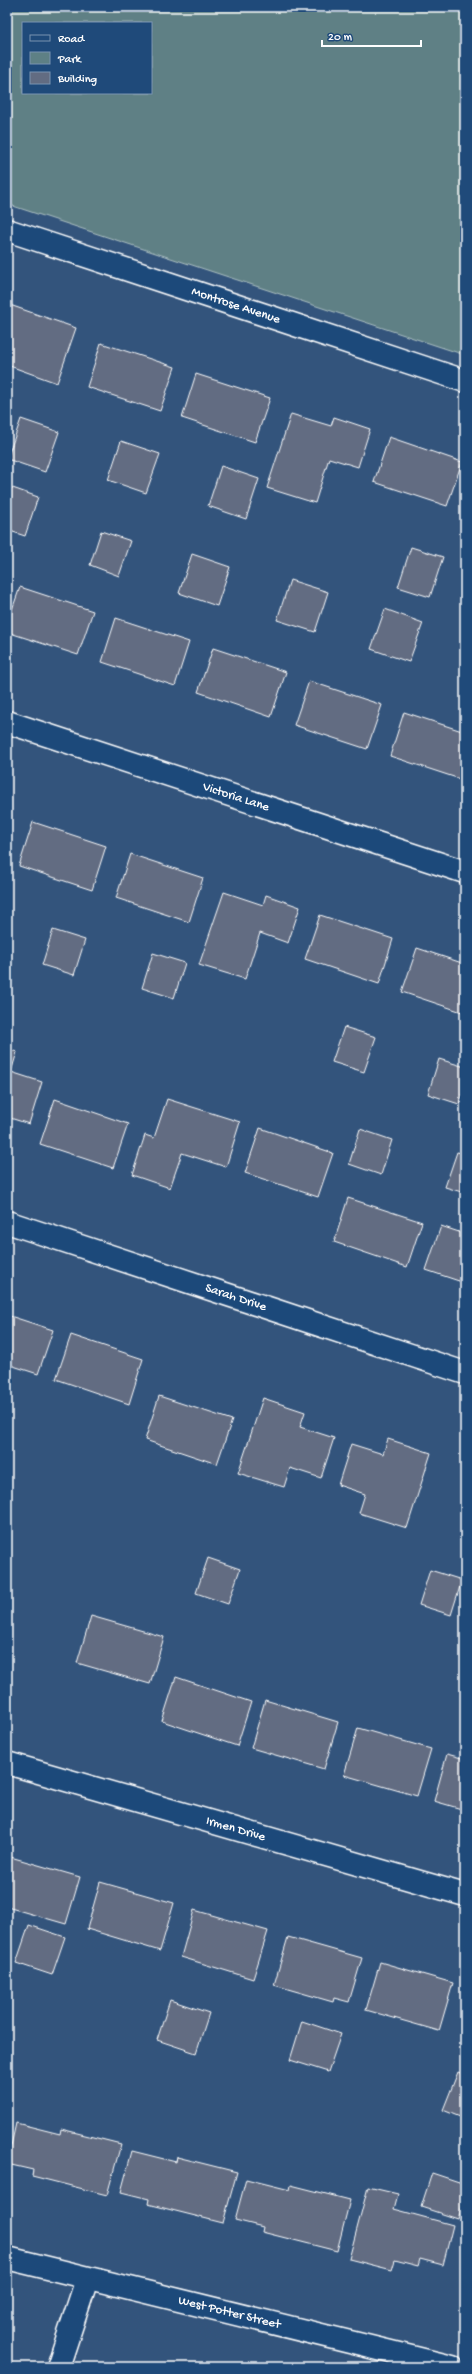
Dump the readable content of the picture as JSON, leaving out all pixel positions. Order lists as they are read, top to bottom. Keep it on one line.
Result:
{"streets":{"street":["Montrose Avenue","Victoria Lane","Sarah Drive","Irmen Drive","West Potter Street"]},"legend":["Road","Park","Building"],"scale_bar":"20 m"}
